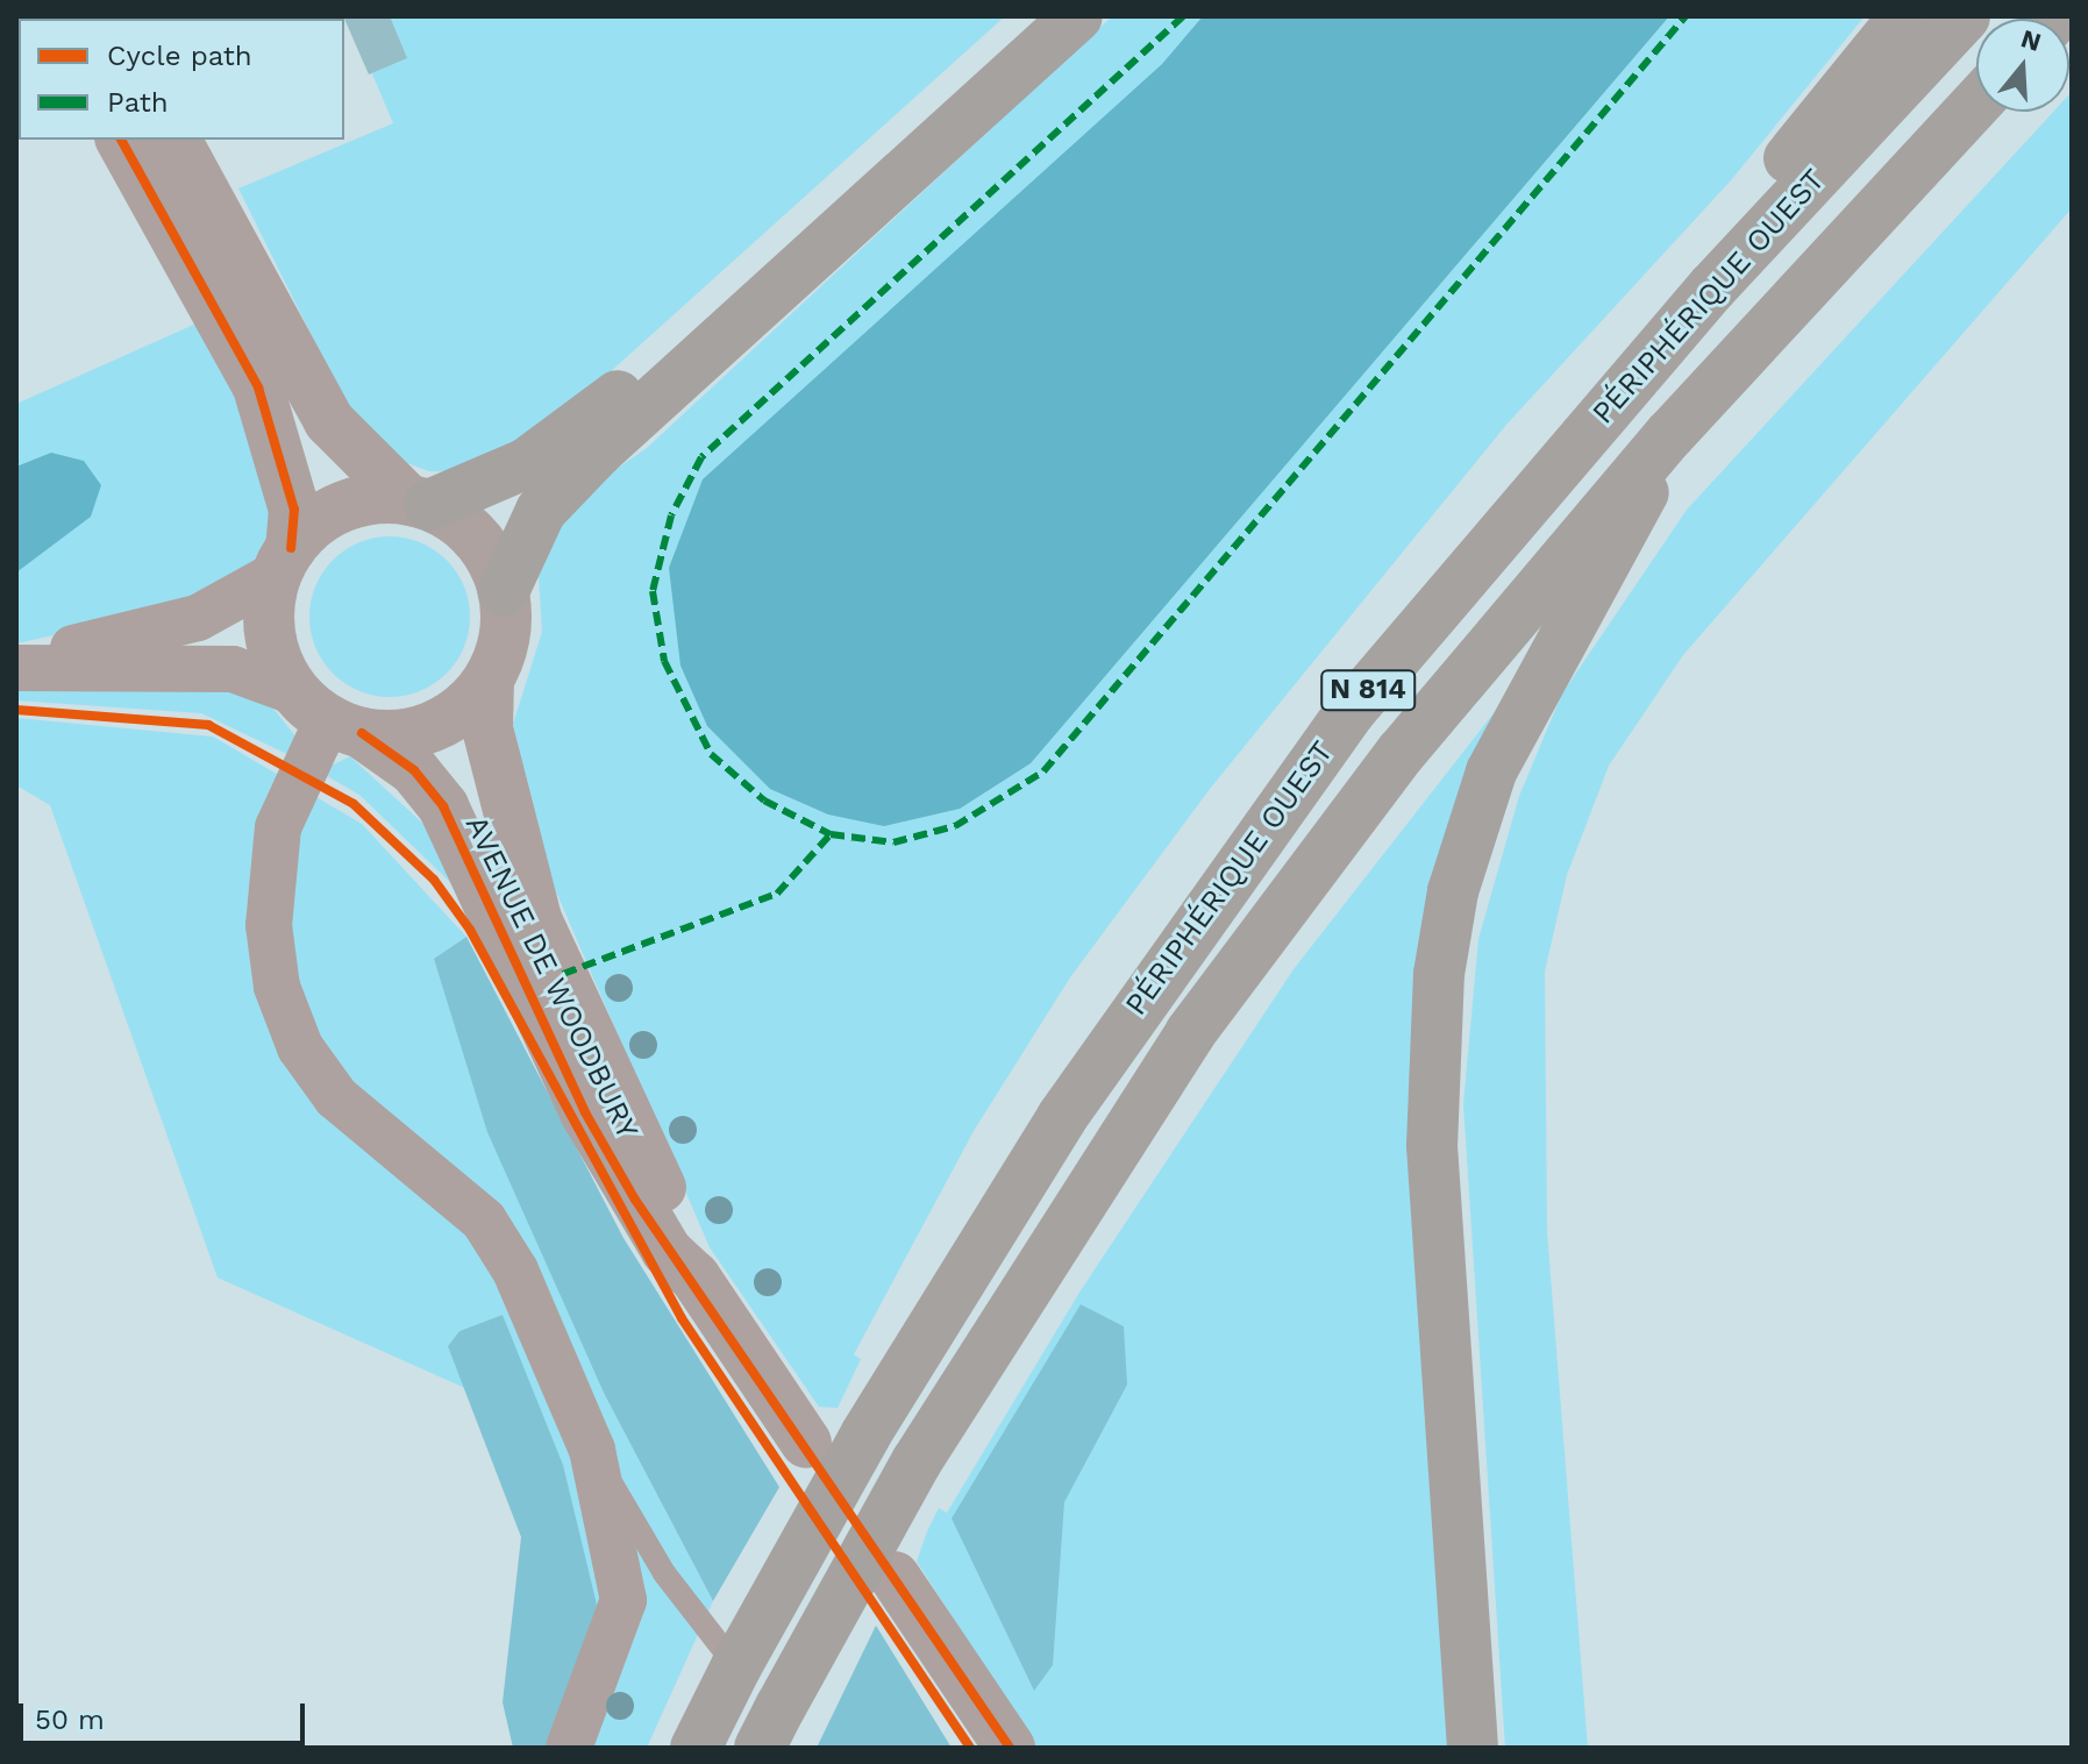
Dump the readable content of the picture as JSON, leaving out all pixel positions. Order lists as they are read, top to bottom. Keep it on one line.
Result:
{"streets":{"highway":["PÉRIPHÉRIQUE OUEST","N 814"],"street":["AVENUE DE WOODBURY"]},"legend":["Cycle path","Path"],"scale_bar":"50 m","north":"top"}
